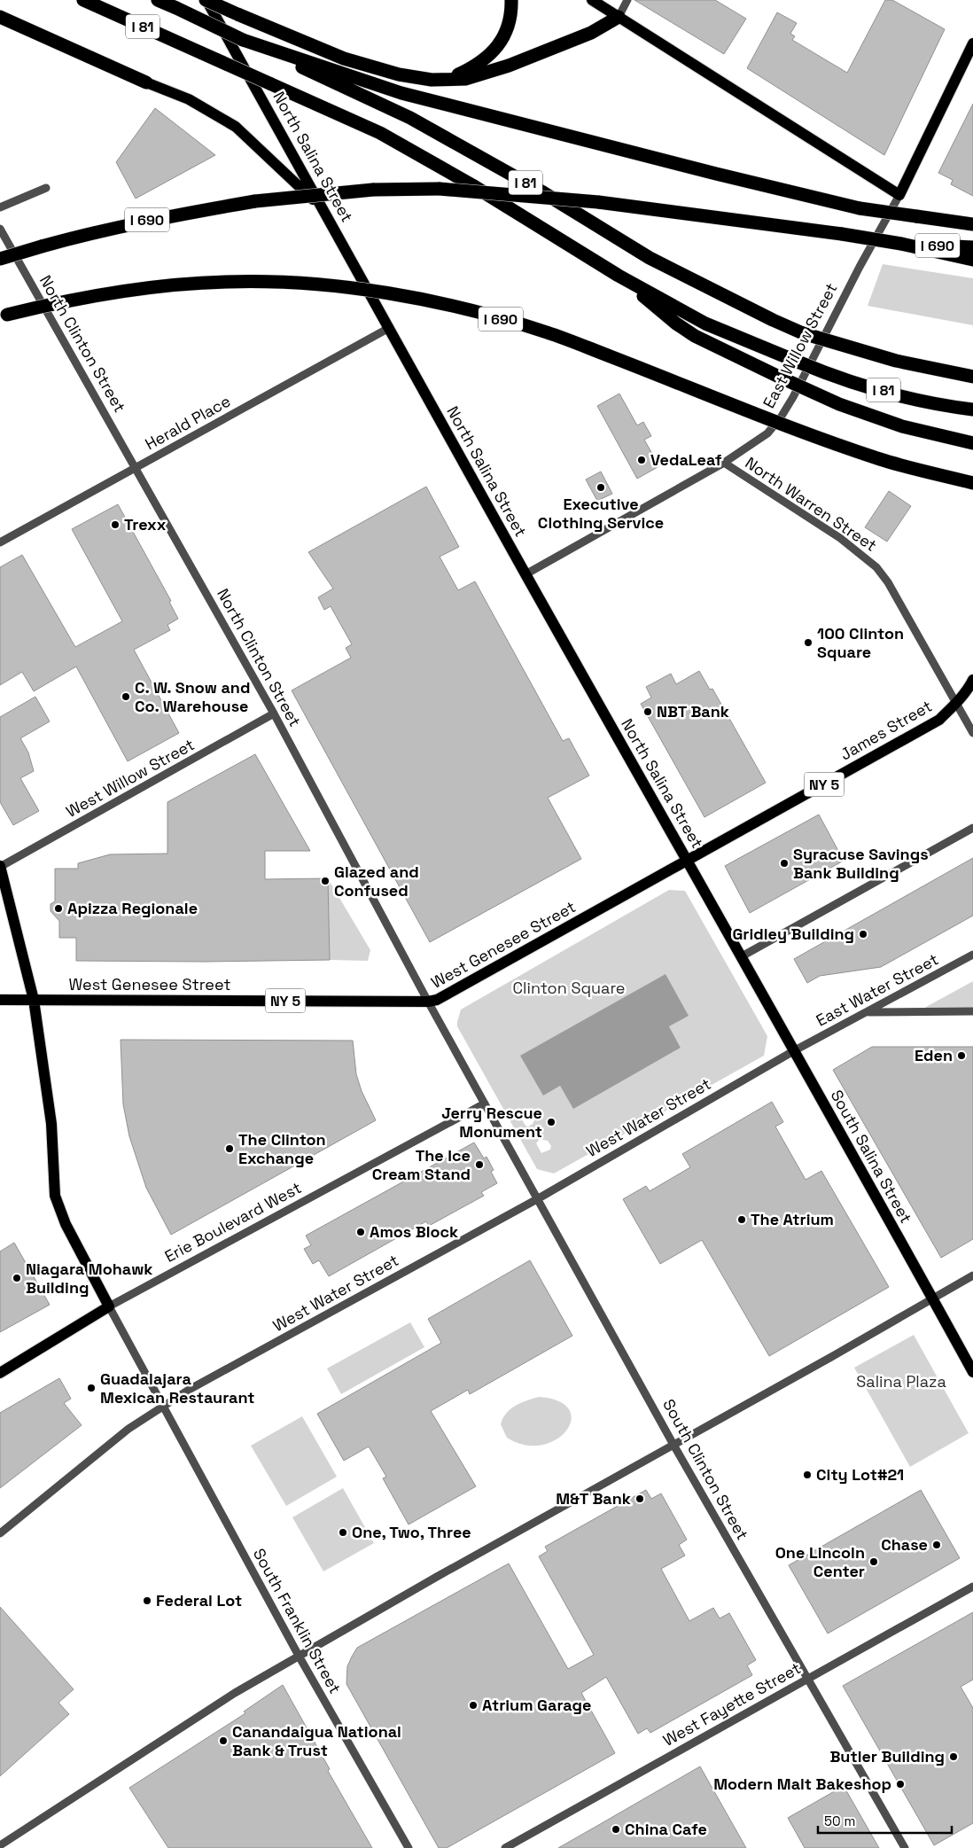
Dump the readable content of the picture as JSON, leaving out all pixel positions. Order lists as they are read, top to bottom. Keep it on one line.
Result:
{"streets":{"highway":["I 81","I 690"],"main road":["North Salina Street","East Willow Street","James Street","NY 5","West Genesee Street","South Salina Street","Erie Boulevard West"],"street":["North Clinton Street","Herald Place","North Warren Street","West Willow Street","East Water Street","West Water Street","South Clinton Street","South Franklin Street","West Fayette Street"]},"crossings":[["North Salina Street","East Willow Street"],["North Salina Street","Herald Place"],["North Salina Street","James Street"],["North Salina Street","West Genesee Street"],["North Salina Street","South Salina Street"],["North Clinton Street","Herald Place"],["North Clinton Street","West Willow Street"],["North Clinton Street","West Genesee Street"],["North Clinton Street","Erie Boulevard West"],["North Clinton Street","South Clinton Street"],["East Willow Street","North Warren Street"],["North Warren Street","James Street"],["James Street","West Genesee Street"],["East Water Street","West Water Street"],["East Water Street","South Salina Street"],["West Water Street","South Salina Street"],["West Water Street","South Clinton Street"],["West Water Street","South Franklin Street"],["Erie Boulevard West","South Clinton Street"],["Erie Boulevard West","South Franklin Street"],["South Clinton Street","West Fayette Street"]],"parks":["Clinton Square","Salina Plaza"],"places":["VedaLeaf","Executive Clothing Service","Trexx","100 Clinton Square","C. W. Snow and Co. Warehouse","NBT Bank","Syracuse Savings Bank Building","Glazed and Confused","Apizza Regionale","Gridley Building","Eden","Jerry Rescue Monument","The Clinton Exchange","The Ice Cream Stand","The Atrium","Amos Block","Niagara Mohawk Building","Guadalajara Mexican Restaurant","City Lot#21","M&T Bank","One, Two, Three","Chase","One Lincoln Center","Federal Lot","Atrium Garage","Canandaigua National Bank & Trust","Butler Building","Modern Malt Bakeshop","China Cafe"],"scale_bar":"50 m"}
